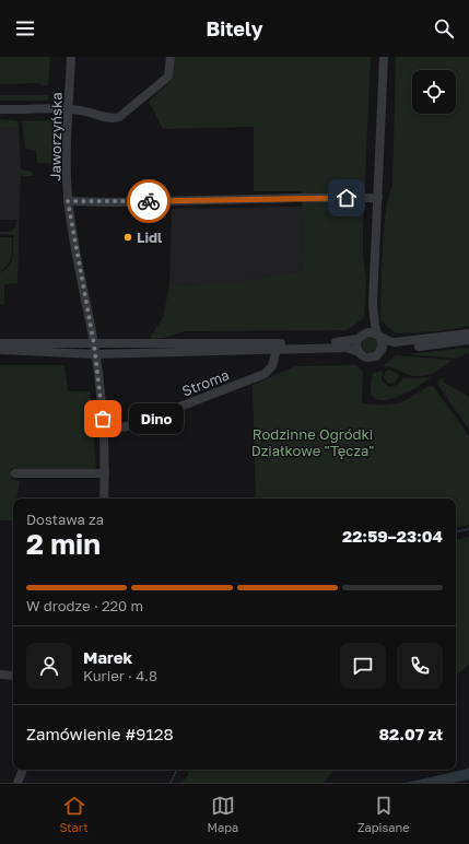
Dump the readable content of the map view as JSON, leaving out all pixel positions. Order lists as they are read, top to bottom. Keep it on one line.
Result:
{"streets":{"street":["Jaworzyńska","Stroma"]},"crossings":[["Jaworzyńska","Stroma"]],"parks":["Rodzinne Ogródki Działkowe \"Tęcza\""],"places":["Lidl","Dino"],"page":{"header":"Bitely","bubble":"Dino","heading":["2 min","Dostawa za","22:59–23:04"],"panel":["Marek","Kurier · 4.8","Zamówienie #9128","82.07 zł"],"bar":"W drodze · 220 m","tabs":["Start","Mapa","Zapisane"]}}
